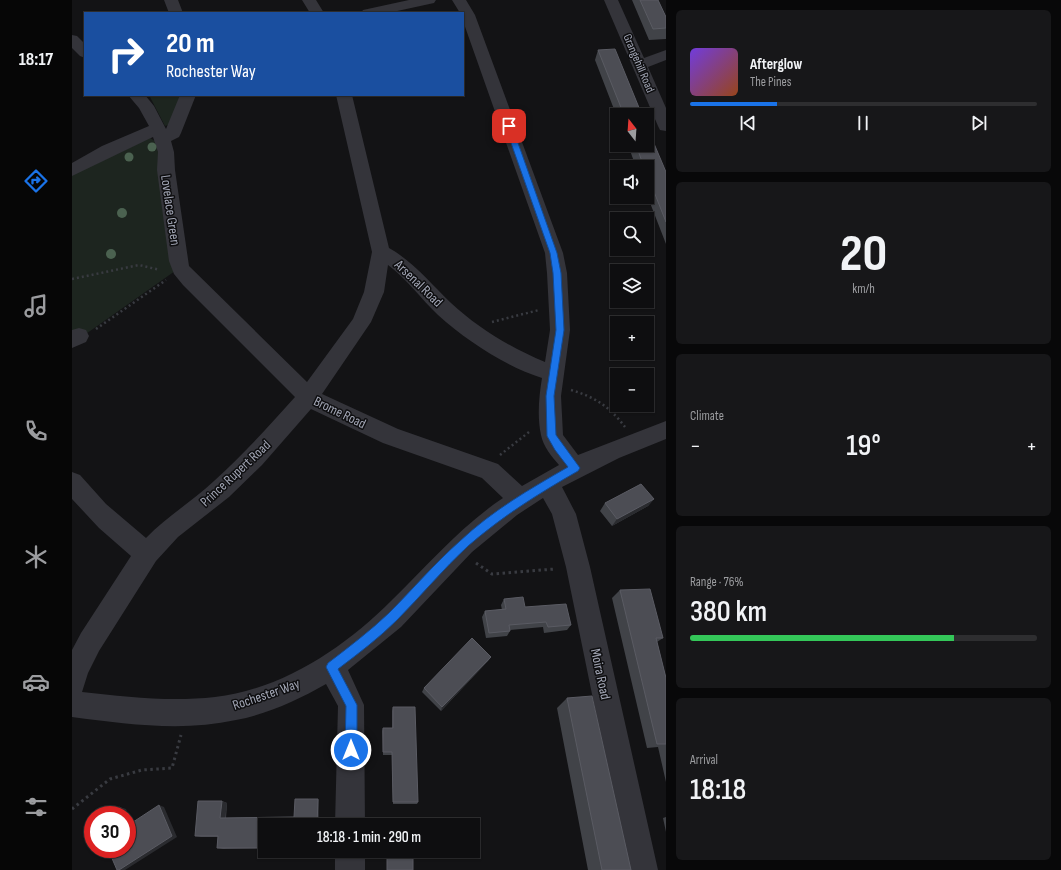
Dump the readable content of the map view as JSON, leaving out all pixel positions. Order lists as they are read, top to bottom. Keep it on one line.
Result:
{"streets":{"street":["Grangehill Road","Lovelace Green","Arsenal Road","Brome Road","Prince Rupert Road","Moira Road","Rochester Way"]},"crossings":[["Lovelace Green","Brome Road"],["Arsenal Road","Prince Rupert Road"],["Brome Road","Prince Rupert Road"],["Brome Road","Rochester Way"],["Moira Road","Rochester Way"]],"north":"top","page":{"tabs":"18:17","turn":["20 m","Rochester Way"],"song":["Afterglow","The Pines"],"map_buttons":["+","−"],"tile":[["20","km/h"],"Climate",["Range · 76%","380 km"],["Arrival","18:18"]],"heat":["−","19°","+"],"limit":"30","trip":"18:18 · 1 min · 290 m"}}
